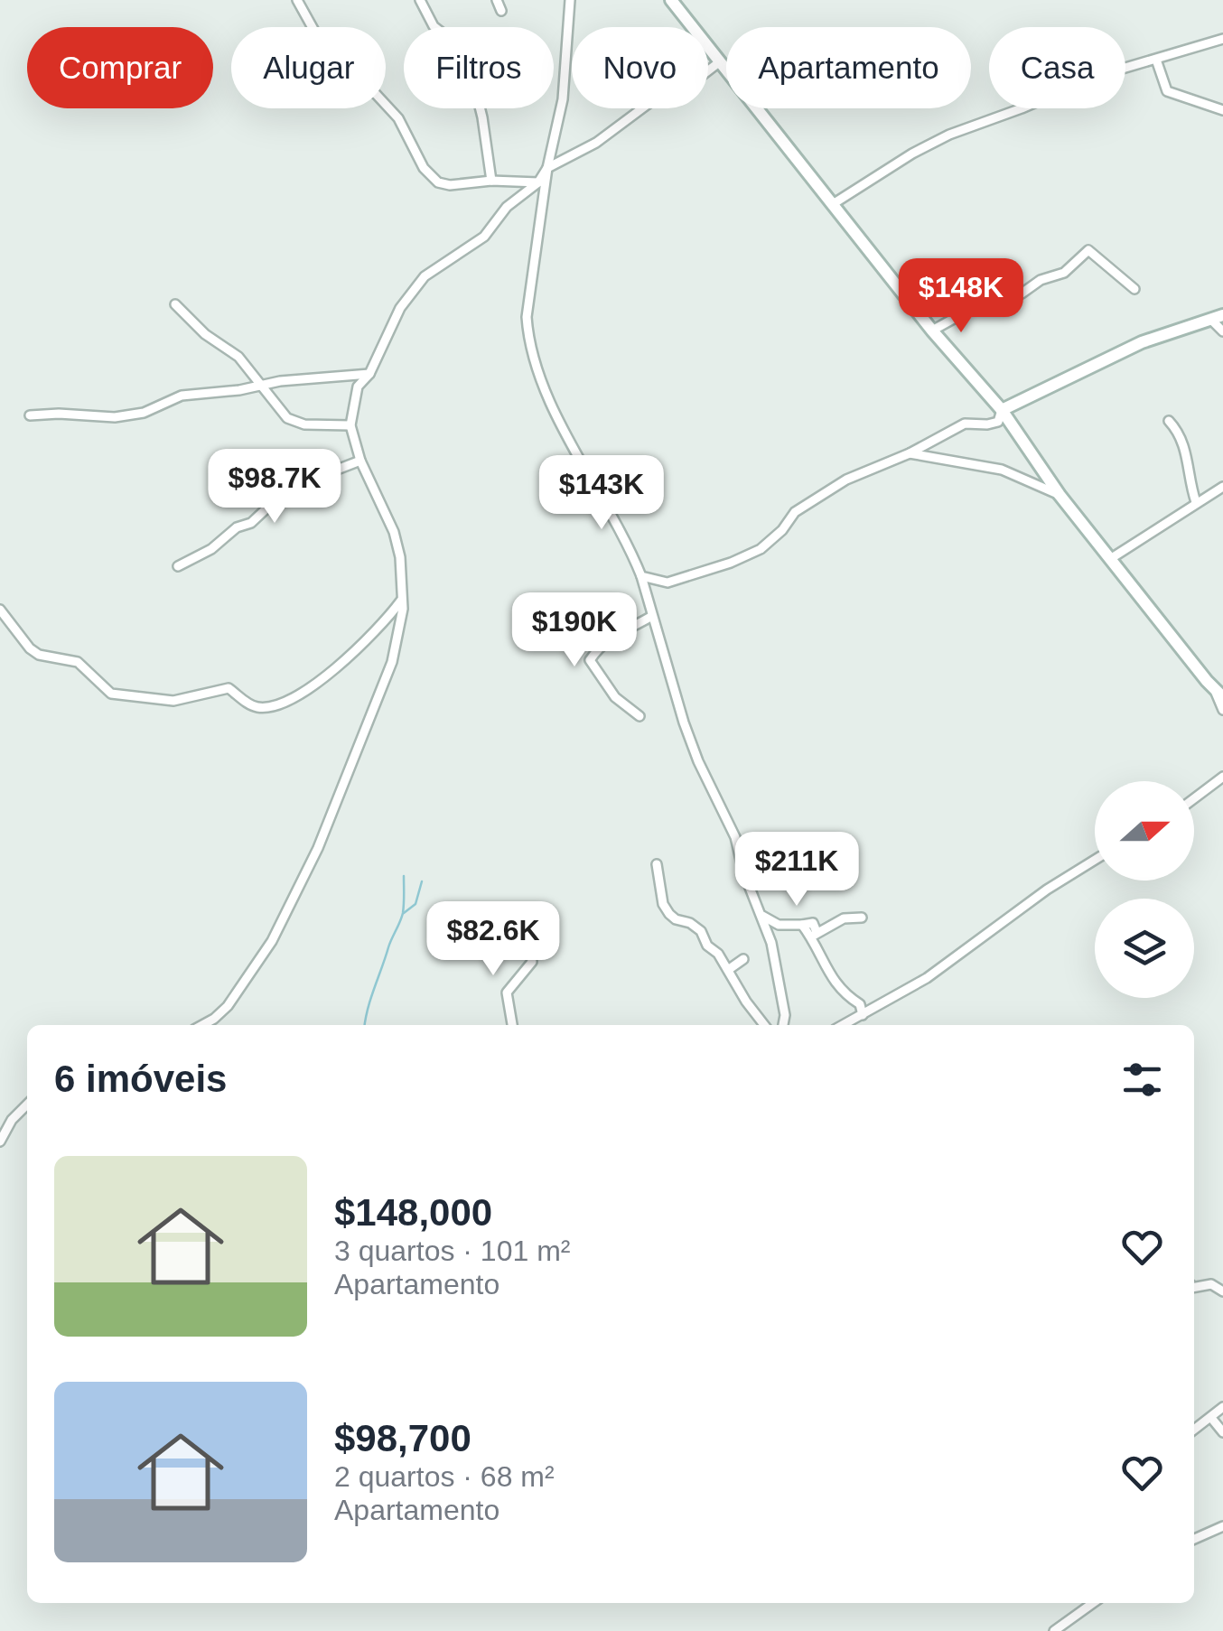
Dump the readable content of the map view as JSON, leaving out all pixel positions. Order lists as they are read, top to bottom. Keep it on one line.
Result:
{"north":"right","page":{"chip":["Comprar","Alugar","Filtros","Novo","Apartamento","Casa"],"price":["$148K","$98.7K","$143K","$190K","$211K","$82.6K"],"heading":"6 imóveis","list":[{"name":"$148,000","note":"3 quartos · 101 m² · Apartamento"},{"name":"$98,700","note":"2 quartos · 68 m² · Apartamento"}]}}
